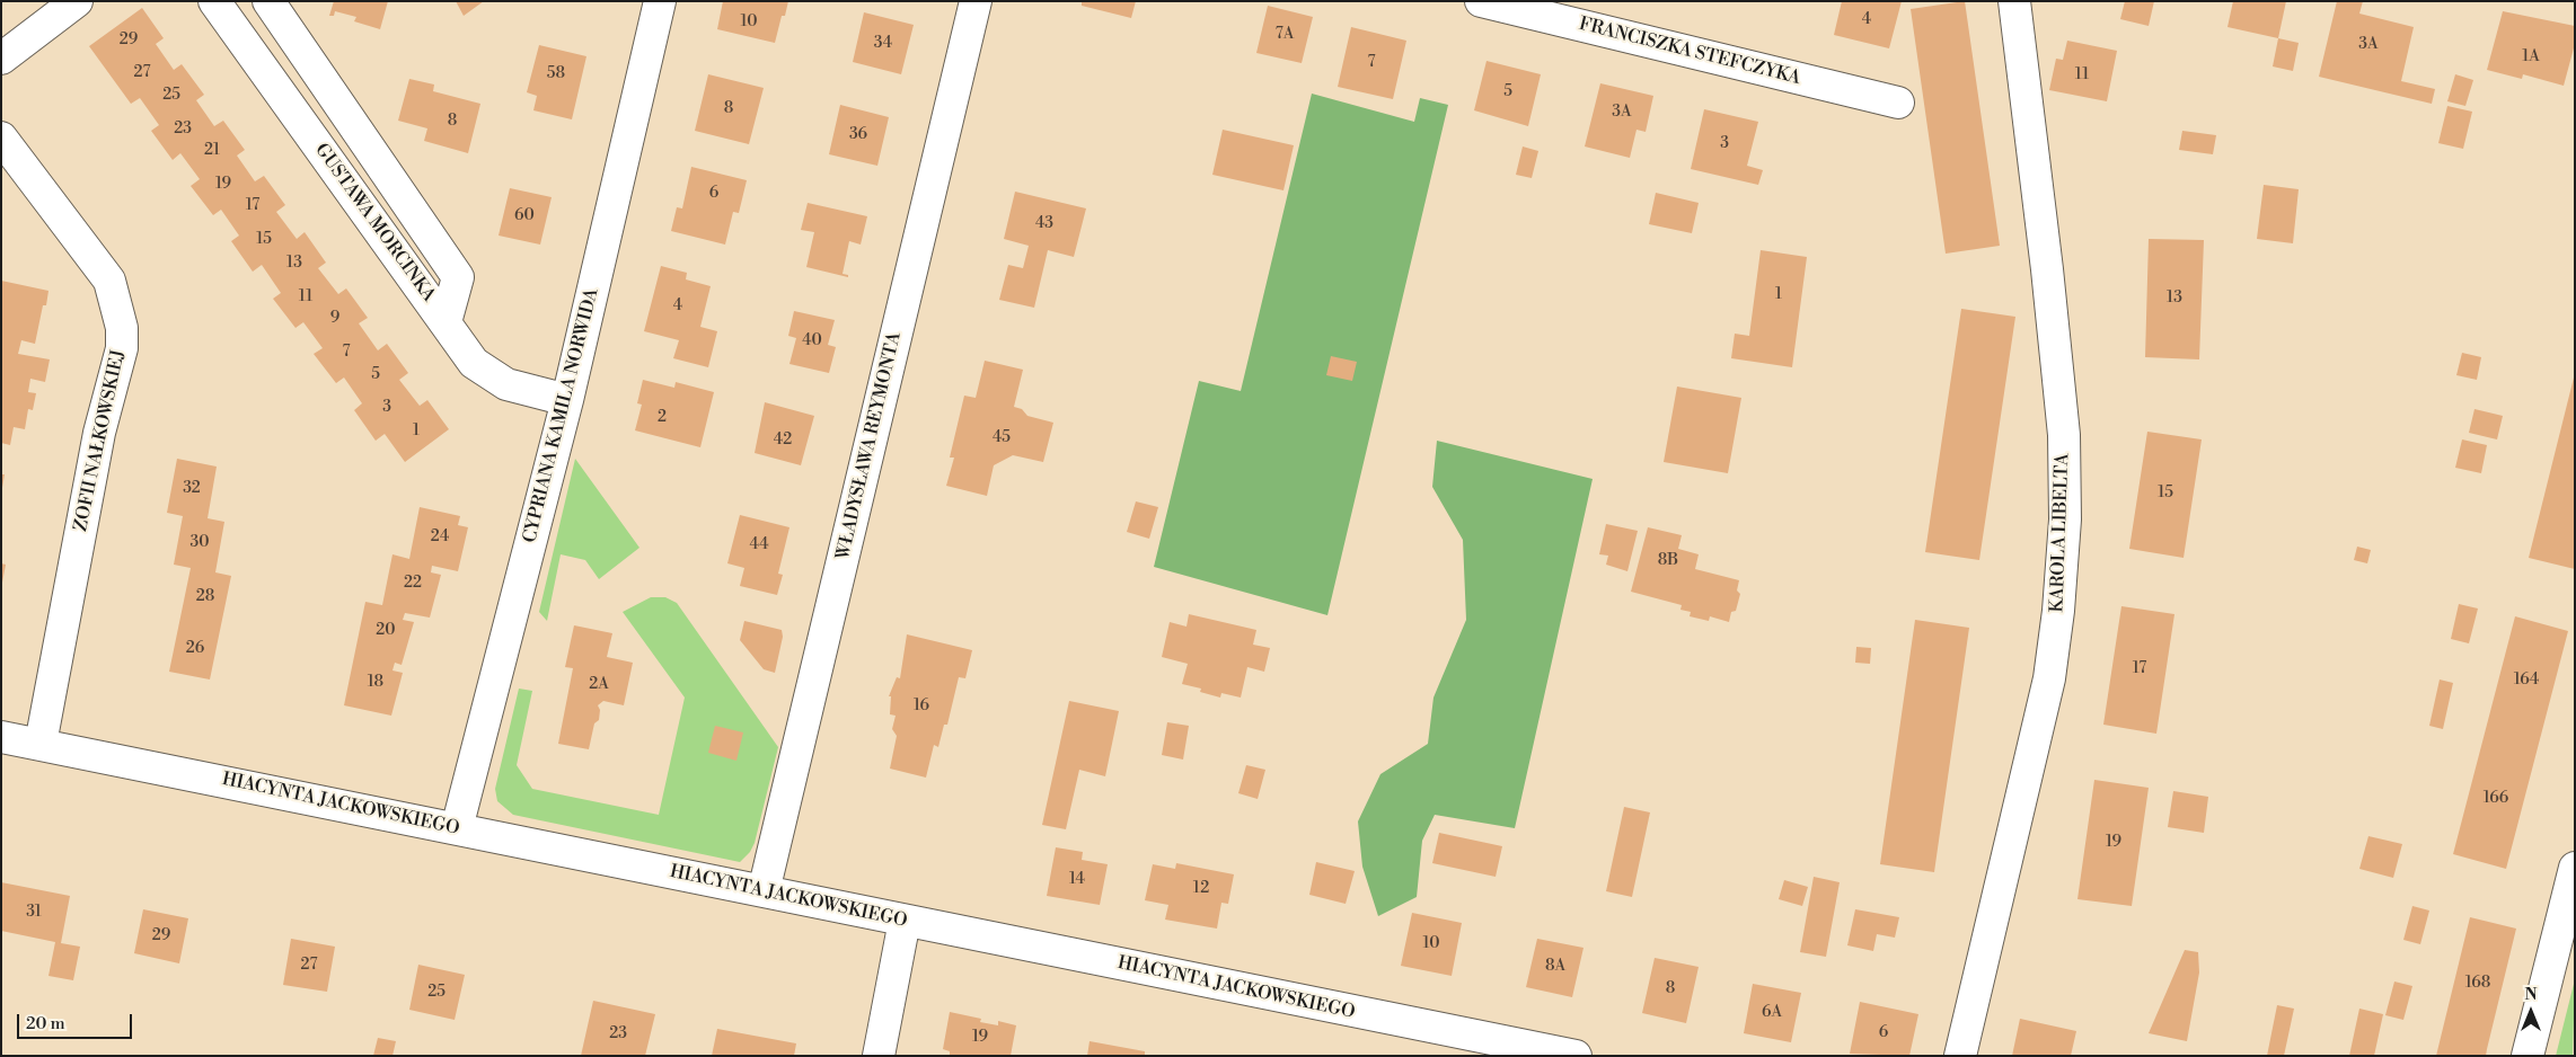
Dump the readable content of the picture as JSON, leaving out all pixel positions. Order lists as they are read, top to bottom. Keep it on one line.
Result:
{"streets":{"street":["FRANCISZKA STEFCZYKA","GUSTAWA MORCINKA","CYPRIANA KAMILA NORWIDA","ZOFII NAŁKOWSKIEJ","WŁADYSŁAWA REYMONTA","KAROLA LIBELTA","HIACYNTA JACKOWSKIEGO"]},"crossings":[["GUSTAWA MORCINKA","CYPRIANA KAMILA NORWIDA"],["CYPRIANA KAMILA NORWIDA","HIACYNTA JACKOWSKIEGO"],["ZOFII NAŁKOWSKIEJ","HIACYNTA JACKOWSKIEGO"],["WŁADYSŁAWA REYMONTA","HIACYNTA JACKOWSKIEGO"]],"house_numbers":["4","10","7A","29","34","3A","1A","7","27","58","11","5","25","8","3A","8","23","36","3","21","19","6","17","60","43","15","13","1","11","13","4","9","40","7","5","3","2","1","45","42","32","15","24","30","44","8B","22","28","20","26","17","164","18","2A","16","166","19","14","12","31","29","10","27","8A","168","8","25","6A","6","23","19"],"scale_bar":"20 m","north":"top"}
